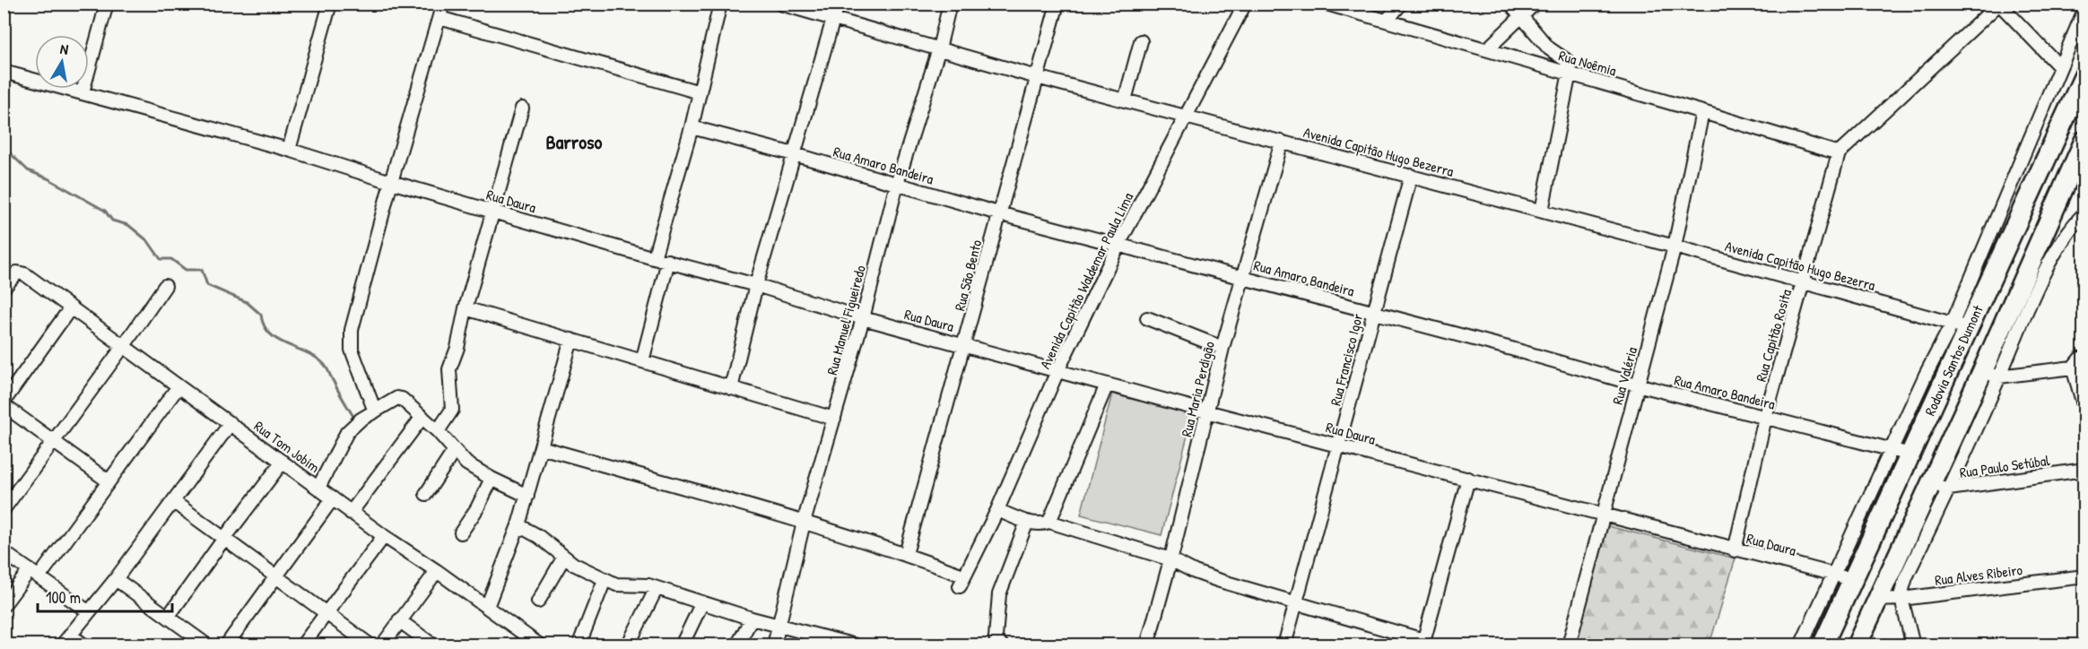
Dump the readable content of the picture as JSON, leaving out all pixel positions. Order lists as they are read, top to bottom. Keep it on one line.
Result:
{"streets":{"highway":["Rodovia Santos Dumont"],"street":["Rua Noêmia","Avenida Capitão Hugo Bezerra","Rua Amaro Bandeira","Rua Daura","Rua São Bento","Avenida Capitão Waldemar Paula Lima","Rua Manuel Figueiredo","Rua Capitão Rosita","Rua Francisco Igor","Rua Valéria","Rua Maria Perdigão","Rua Tom Jobim","Rua Paulo Setúbal","Rua Alves Ribeiro"]},"crossings":[["Rua Noêmia","Rua Capitão Rosita"],["Rua Noêmia","Rua Valéria"],["Avenida Capitão Hugo Bezerra","Rua São Bento"],["Avenida Capitão Hugo Bezerra","Avenida Capitão Waldemar Paula Lima"],["Avenida Capitão Hugo Bezerra","Rua Manuel Figueiredo"],["Avenida Capitão Hugo Bezerra","Rua Capitão Rosita"],["Avenida Capitão Hugo Bezerra","Rua Francisco Igor"],["Avenida Capitão Hugo Bezerra","Rodovia Santos Dumont"],["Avenida Capitão Hugo Bezerra","Rua Valéria"],["Avenida Capitão Hugo Bezerra","Rua Maria Perdigão"],["Rua Amaro Bandeira","Rua São Bento"],["Rua Amaro Bandeira","Avenida Capitão Waldemar Paula Lima"],["Rua Amaro Bandeira","Rua Manuel Figueiredo"],["Rua Amaro Bandeira","Rua Capitão Rosita"],["Rua Amaro Bandeira","Rua Francisco Igor"],["Rua Amaro Bandeira","Rodovia Santos Dumont"],["Rua Amaro Bandeira","Rua Valéria"],["Rua Amaro Bandeira","Rua Maria Perdigão"],["Rua Daura","Rua São Bento"],["Rua Daura","Avenida Capitão Waldemar Paula Lima"],["Rua Daura","Rua Manuel Figueiredo"],["Rua Daura","Rua Capitão Rosita"],["Rua Daura","Rua Francisco Igor"],["Rua Daura","Rodovia Santos Dumont"],["Rua Daura","Rua Valéria"],["Rua Daura","Rua Maria Perdigão"],["Rua São Bento","Avenida Capitão Waldemar Paula Lima"],["Rodovia Santos Dumont","Rua Paulo Setúbal"],["Rodovia Santos Dumont","Rua Alves Ribeiro"]],"districts":["Barroso"],"scale_bar":"100 m","north":"top"}
